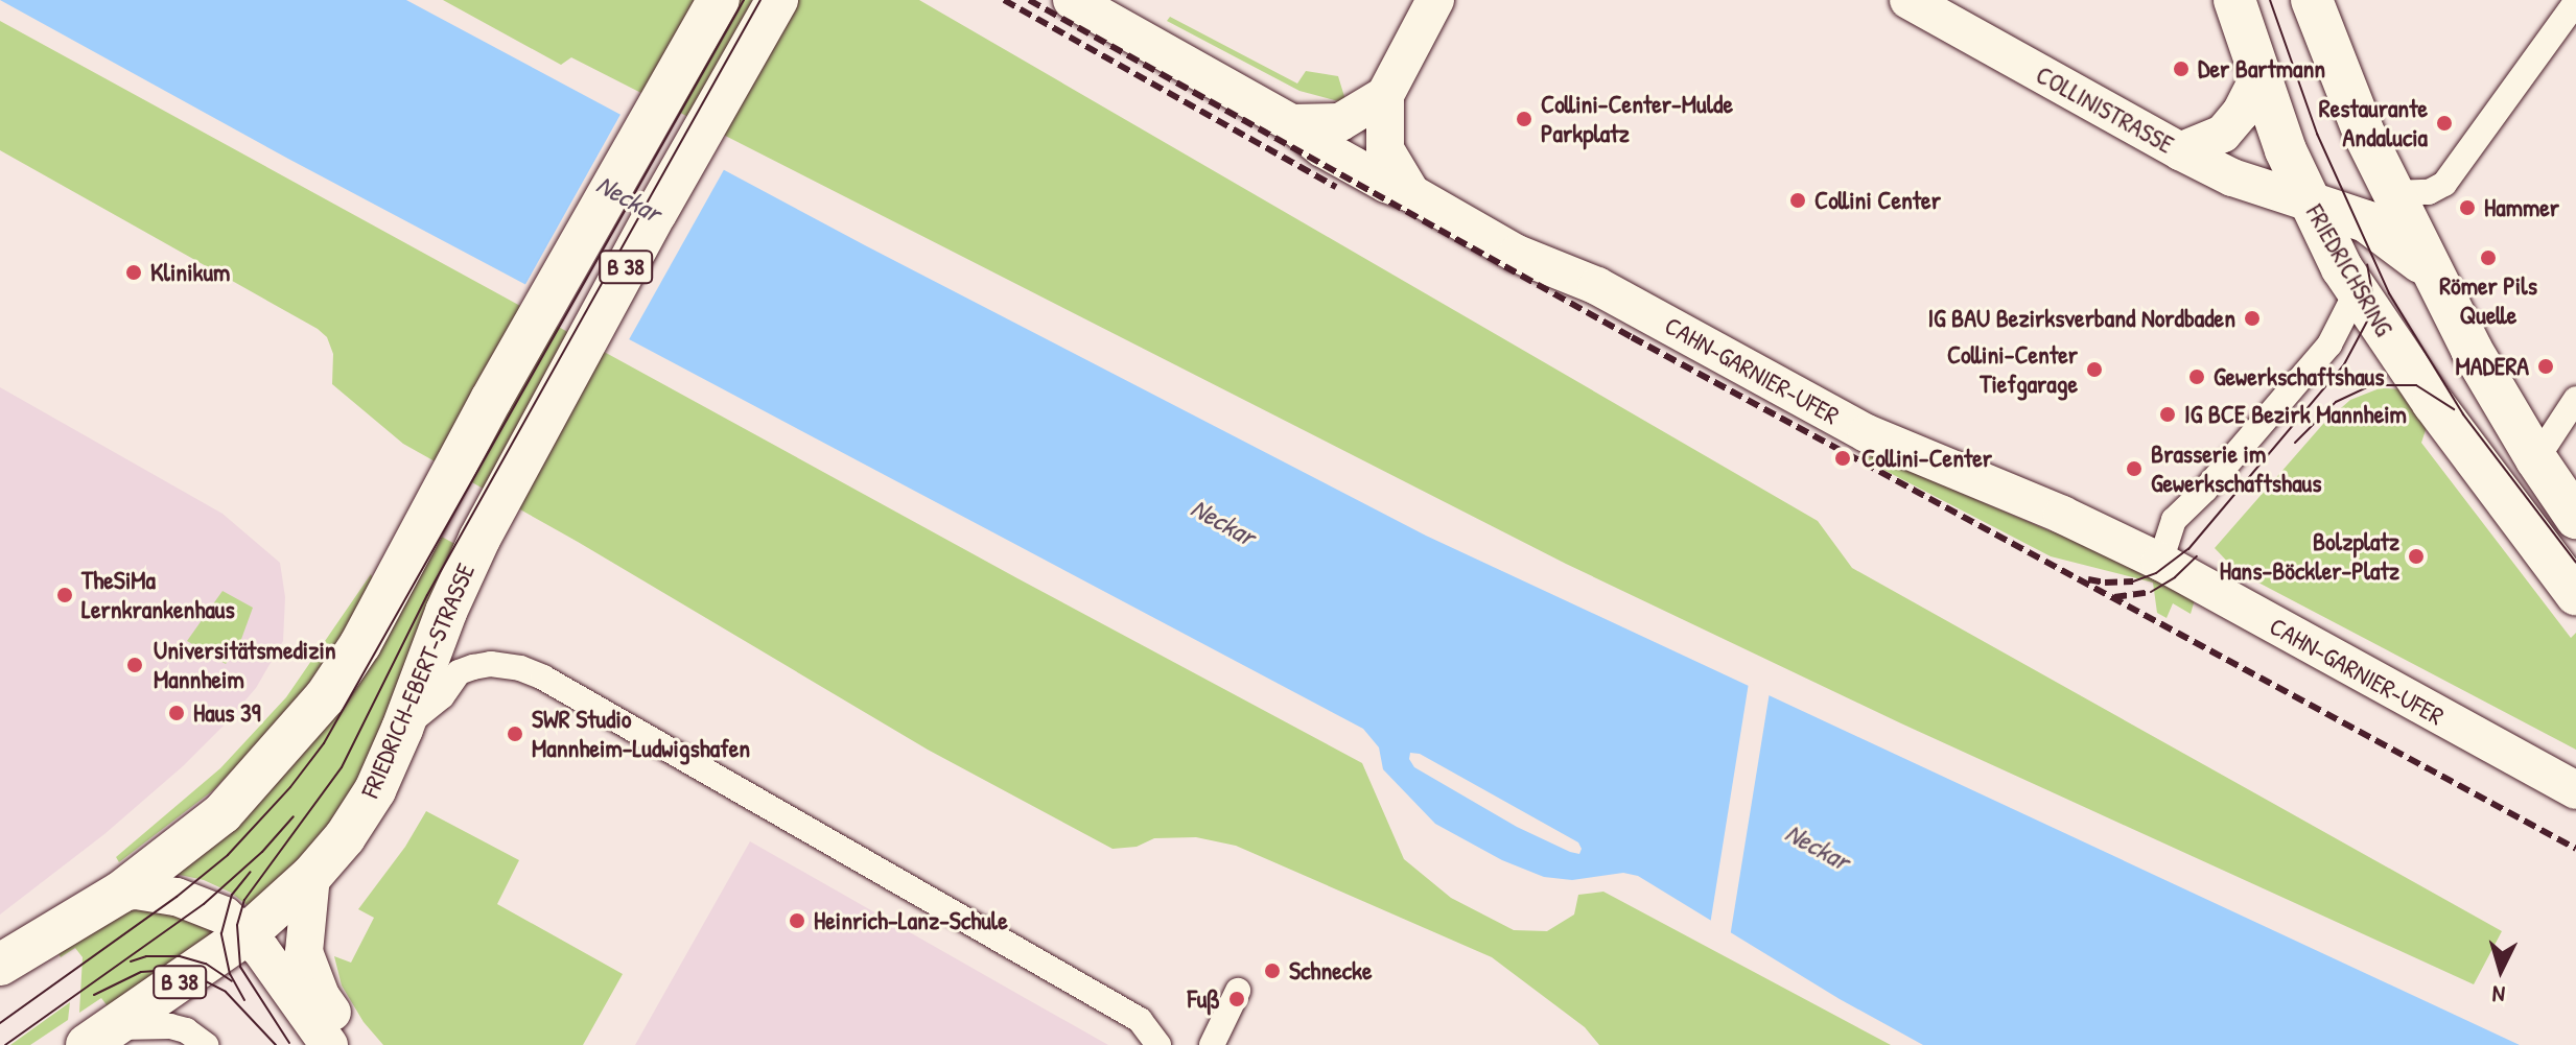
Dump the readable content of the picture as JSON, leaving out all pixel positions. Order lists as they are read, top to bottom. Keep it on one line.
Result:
{"streets":{"main road":["B 38","FRIEDRICHSRING","FRIEDRICH-EBERT-STRASSE"],"street":["COLLINISTRASSE","CAHN-GARNIER-UFER"]},"crossings":[["COLLINISTRASSE","FRIEDRICHSRING"]],"water":["Neckar"],"places":["Der Bartmann","Collini-Center-Mulde Parkplatz","Restaurante Andalucia","Collini Center","Hammer","Römer Pils Quelle","Klinikum","IG BAU Bezirksverband Nordbaden","MADERA","Collini-Center Tiefgarage","Gewerkschaftshaus","IG BCE Bezirk Mannheim","Collini-Center","Brasserie im Gewerkschaftshaus","Bolzplatz Hans-Böckler-Platz","TheSiMa Lernkrankenhaus","Universitätsmedizin Mannheim","Haus 39","SWR Studio Mannheim-Ludwigshafen","Heinrich-Lanz-Schule","Schnecke","Fuß"],"north":"bottom"}
